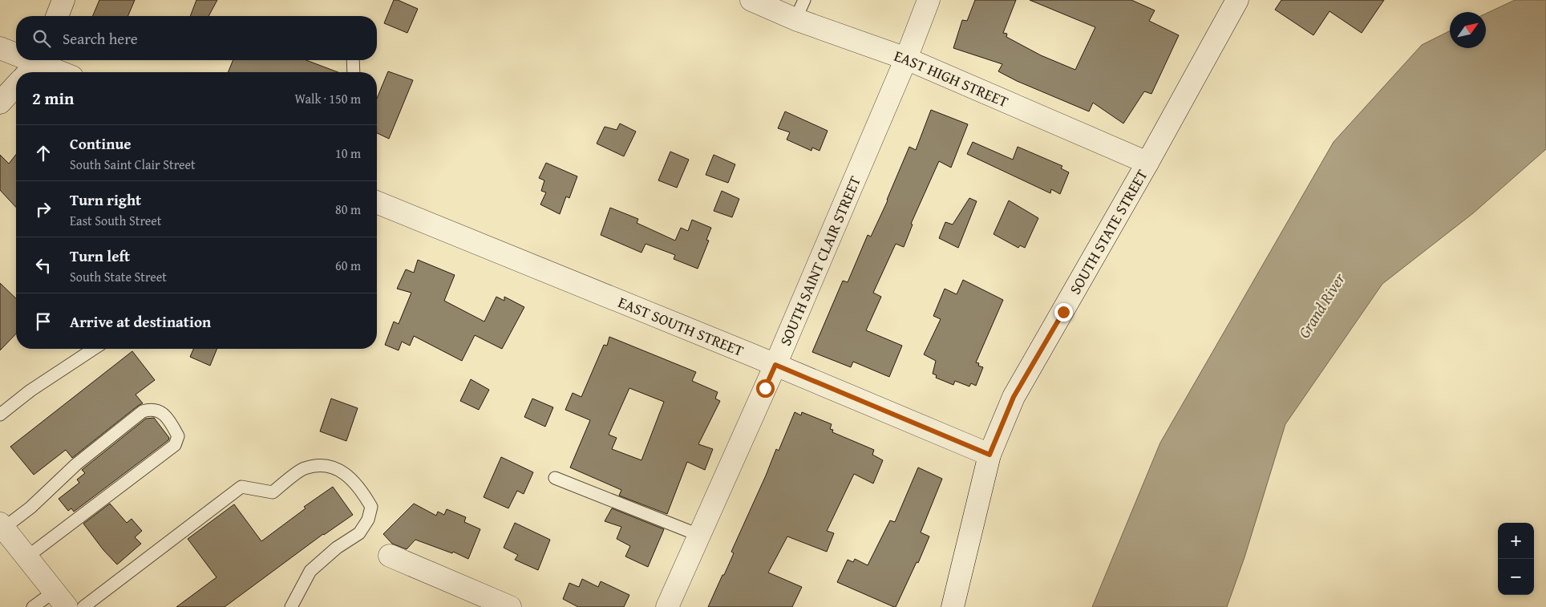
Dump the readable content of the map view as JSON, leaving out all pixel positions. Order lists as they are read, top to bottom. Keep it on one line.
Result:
{"streets":{"street":["EAST HIGH STREET","SOUTH STATE STREET","SOUTH SAINT CLAIR STREET","EAST SOUTH STREET"]},"crossings":[["EAST HIGH STREET","SOUTH STATE STREET"],["EAST HIGH STREET","SOUTH SAINT CLAIR STREET"],["SOUTH STATE STREET","EAST SOUTH STREET"],["SOUTH SAINT CLAIR STREET","EAST SOUTH STREET"]],"water":["Grand River"],"north":"top right","page":{"search":"Search here","heading":["2 min","Walk · 150 m"],"list":[["Continue","South Saint Clair Street","10 m"],["Turn right","East South Street","80 m"],["Turn left","South State Street","60 m"],"Arrive at destination"],"map_buttons":["+","−"]}}
